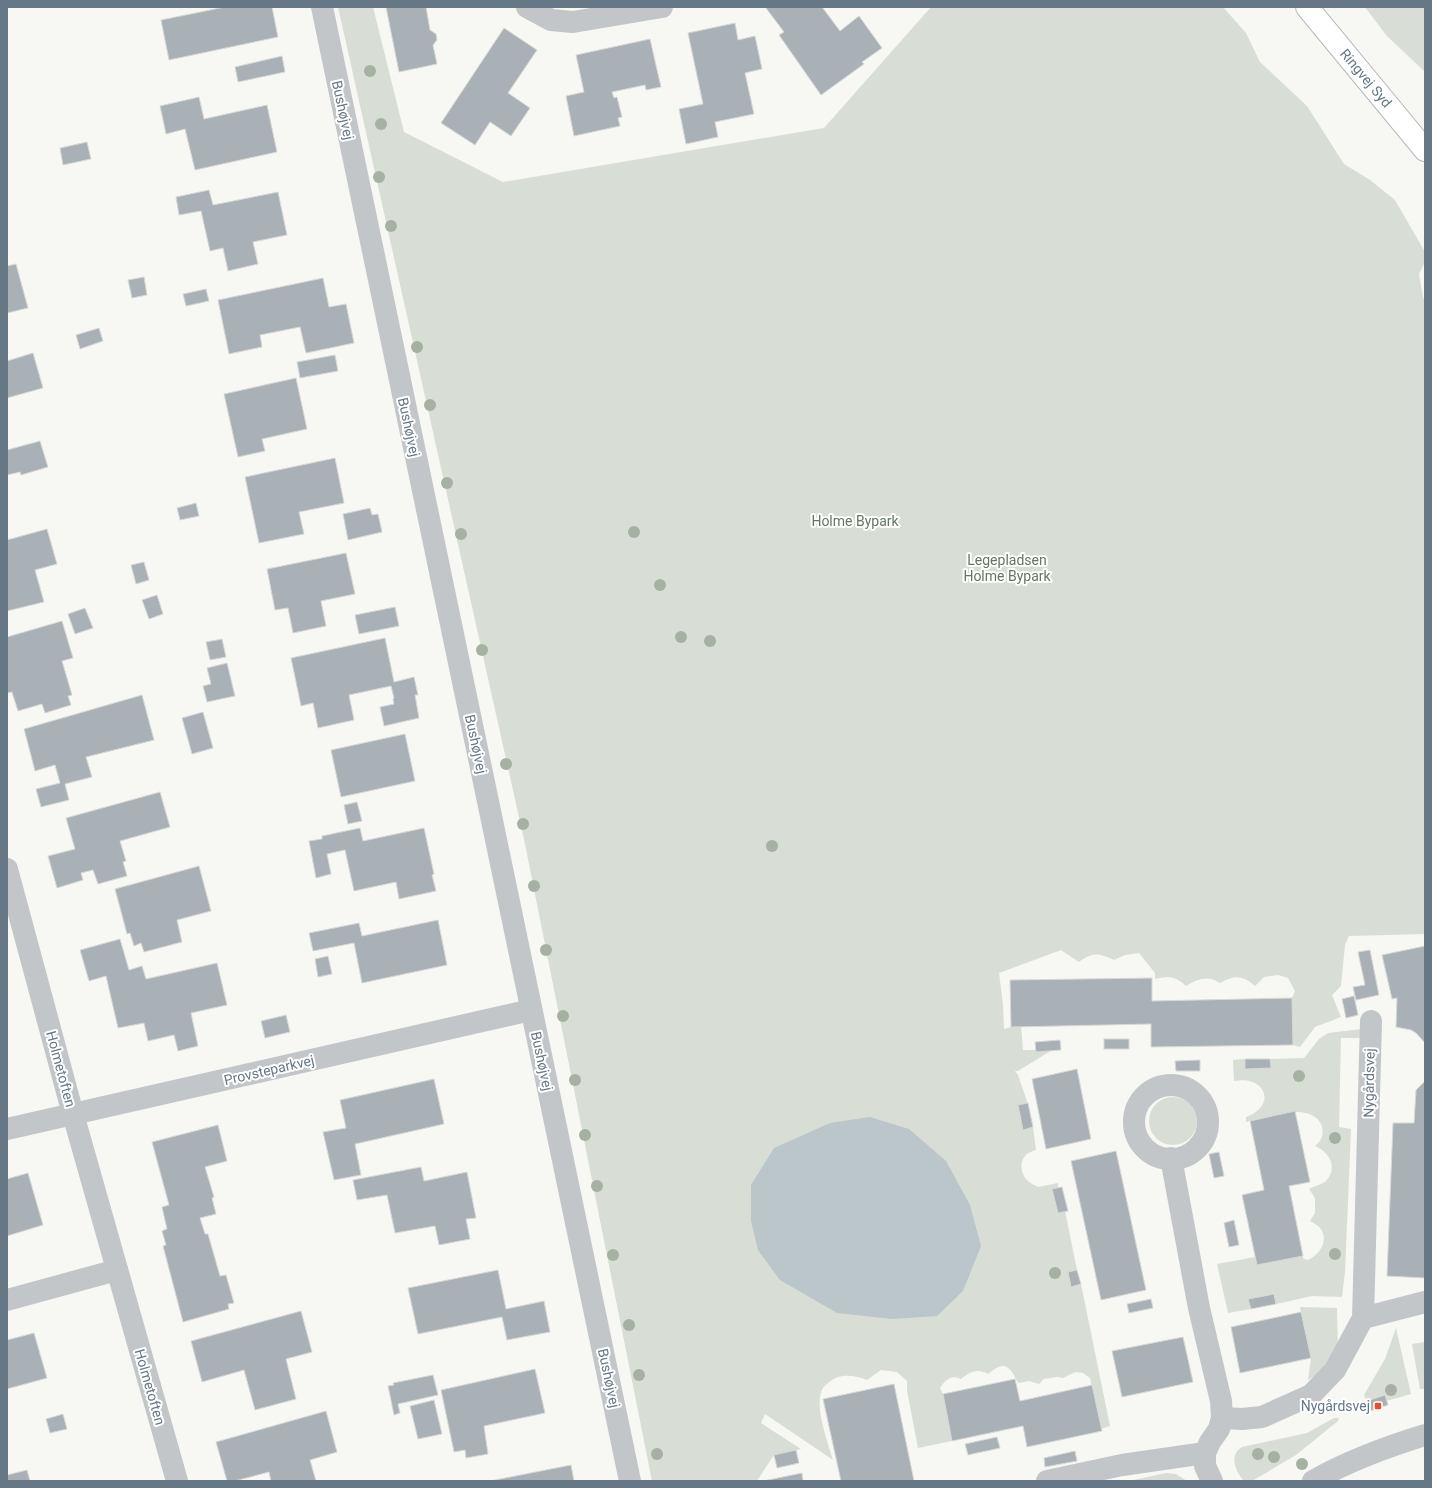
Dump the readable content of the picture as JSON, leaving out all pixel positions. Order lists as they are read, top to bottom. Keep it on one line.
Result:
{"streets":{"main road":["Ringvej Syd"],"street":["Bushøjvej","Holmetoften","Provsteparkvej","Nygårdsvej"]},"crossings":[["Bushøjvej","Provsteparkvej"],["Holmetoften","Provsteparkvej"]],"parks":["Holme Bypark","Legepladsen Holme Bypark"],"places":{"transit":["Nygårdsvej"]}}
